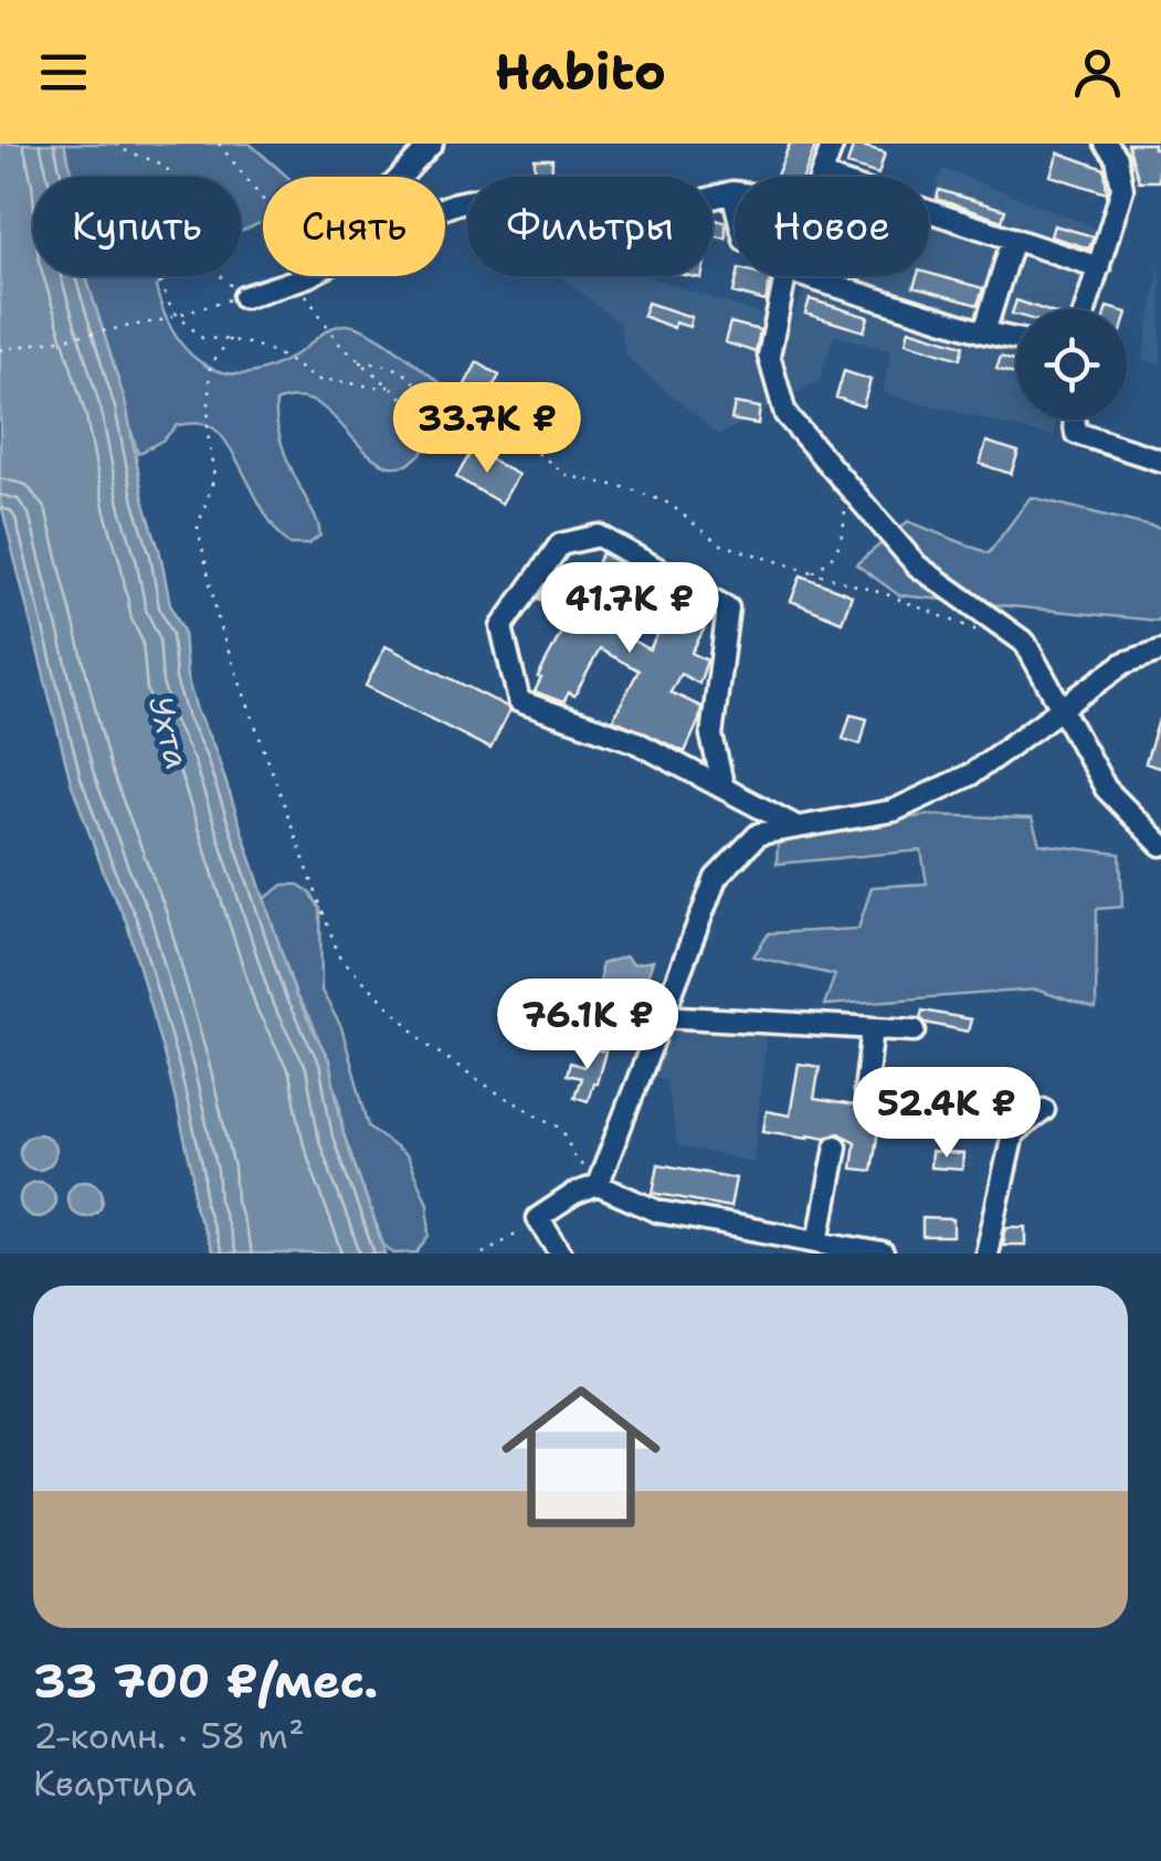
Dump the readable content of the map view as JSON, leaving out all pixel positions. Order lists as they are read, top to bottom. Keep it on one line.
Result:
{"water":["Ухта"],"page":{"header":"Habito","chip":["Купить","Снять","Фильтры","Новое"],"price":["33.7K ₽","41.7K ₽","76.1K ₽","52.4K ₽"],"list":[{"name":"33 700 ₽/мес.","note":"2-комн. · 58 m² · Квартира"}]}}
